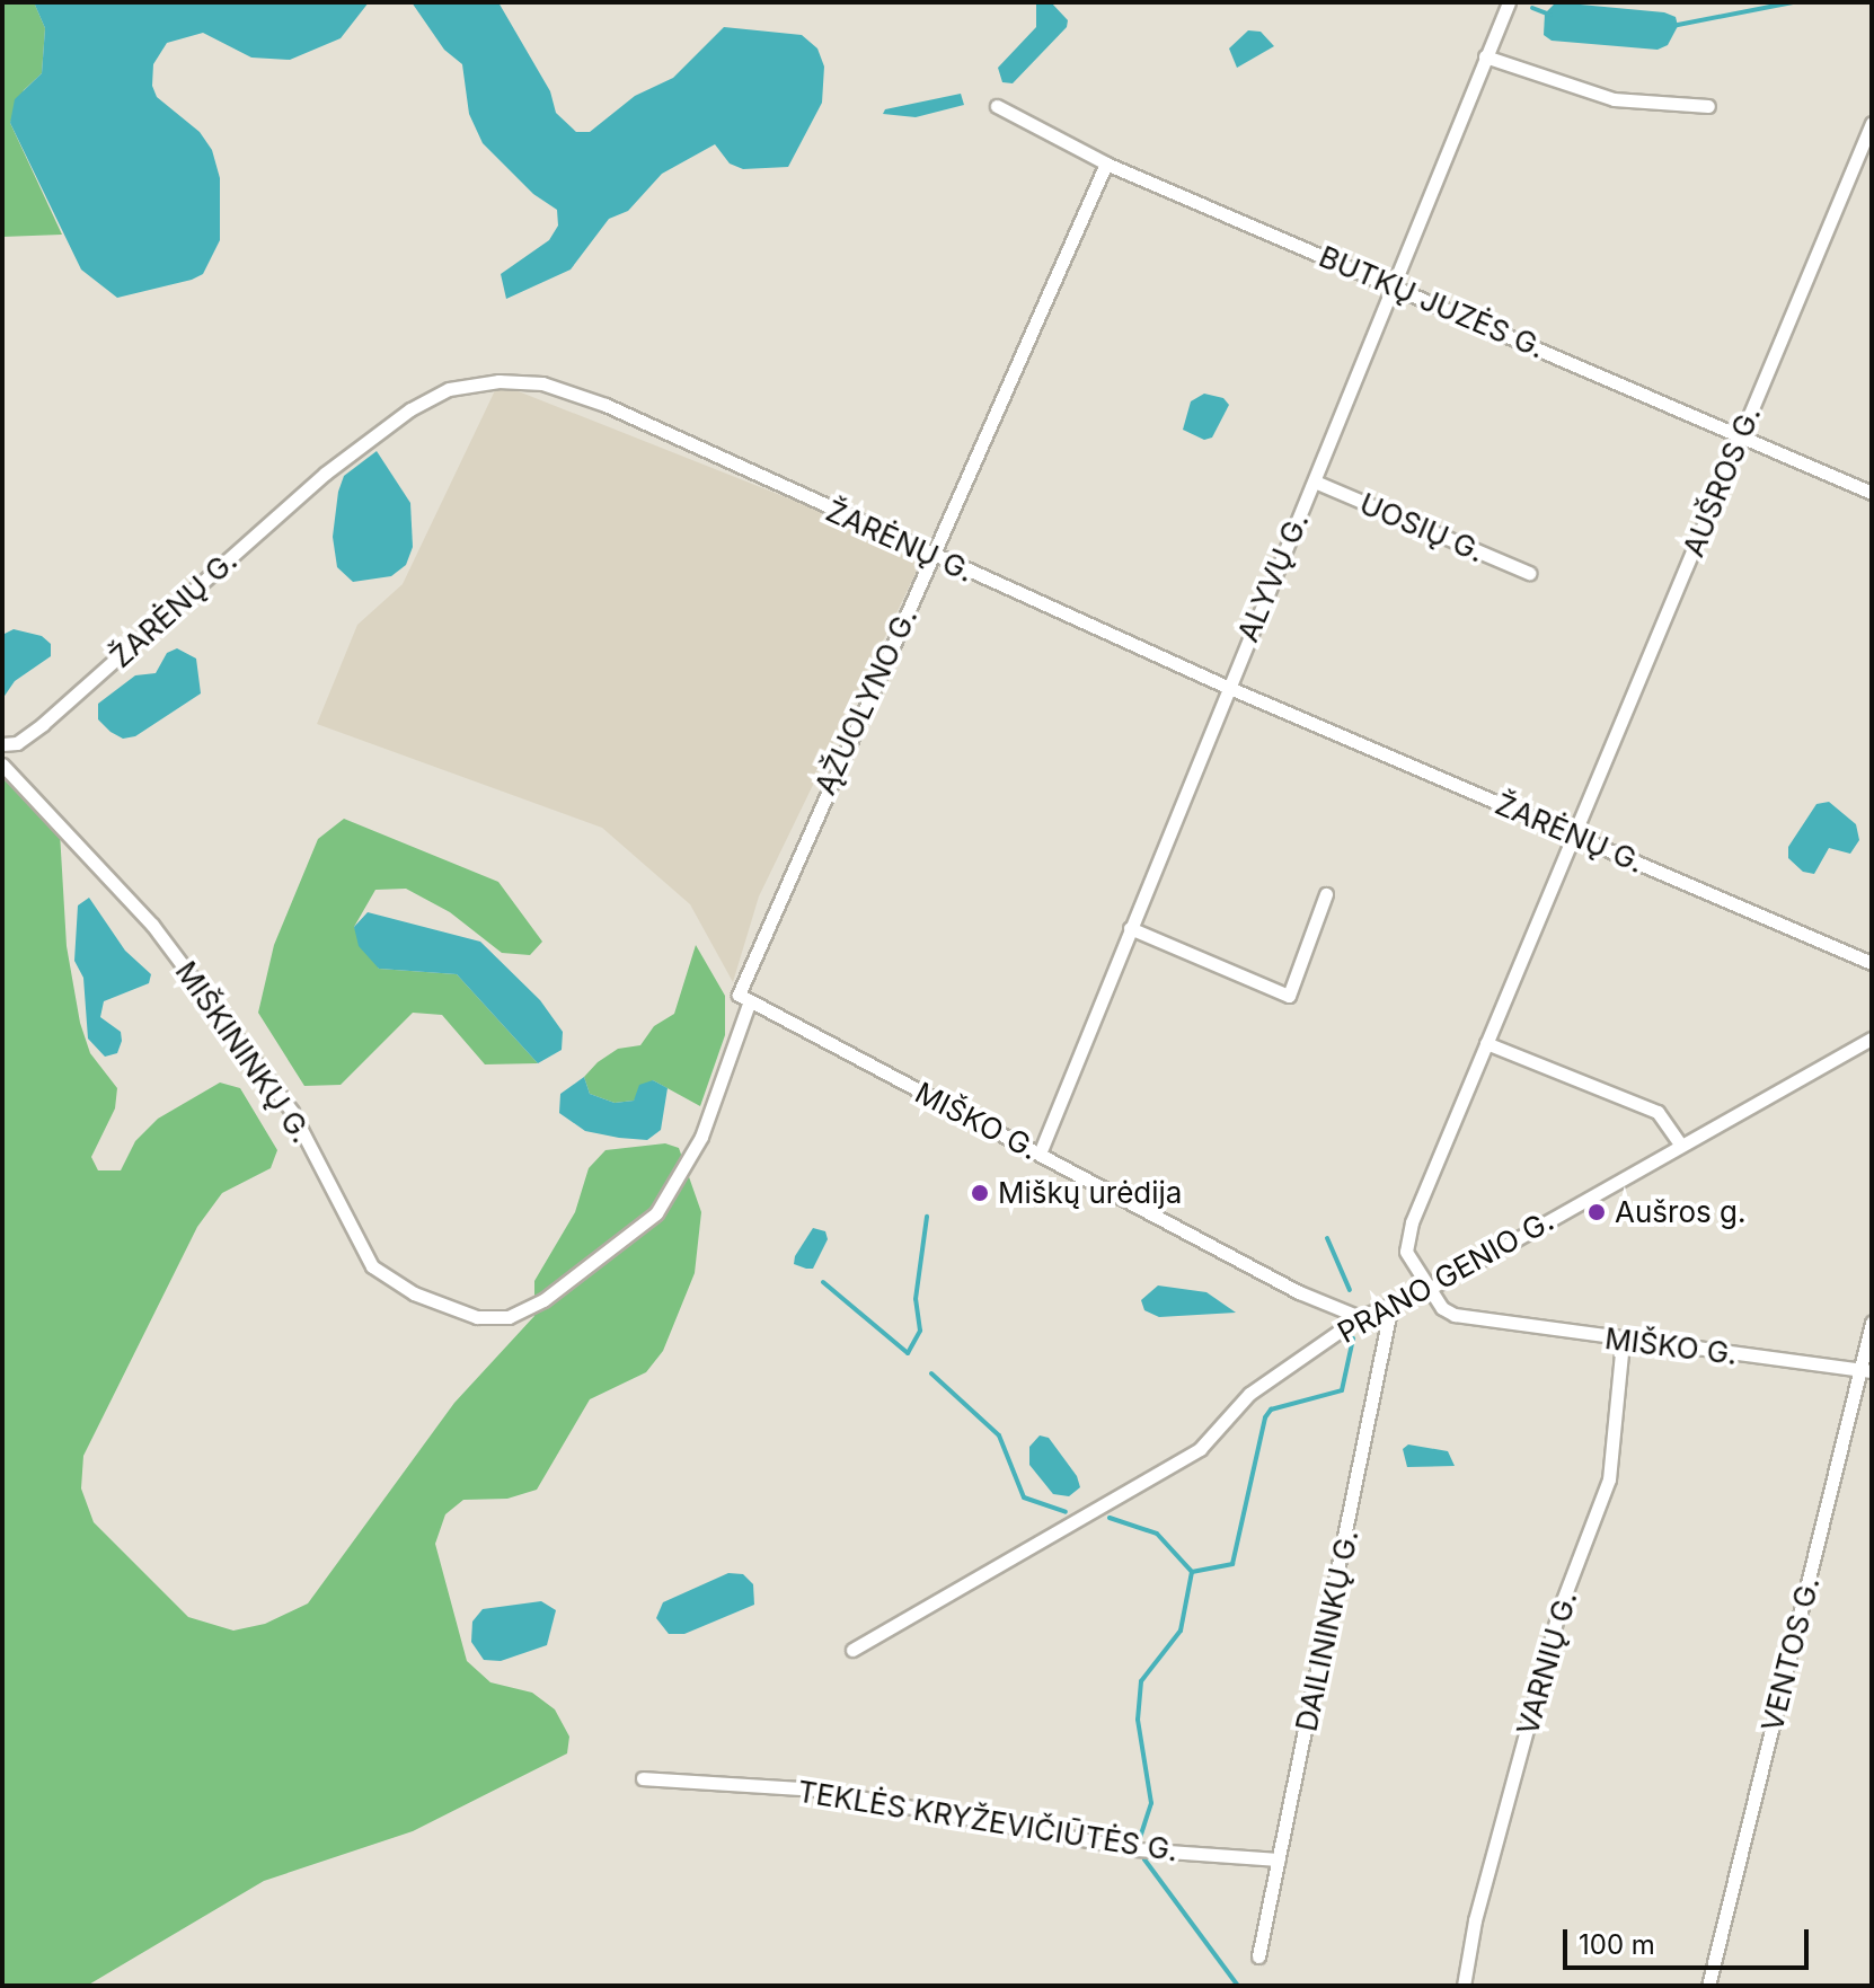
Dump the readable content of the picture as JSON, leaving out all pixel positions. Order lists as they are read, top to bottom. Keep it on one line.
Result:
{"streets":{"street":["BUTKŲ JUZĖS G.","AUŠROS G.","UOSIŲ G.","ŽARĖNŲ G.","ALYVŲ G.","ĄŽUOLYNO G.","MIŠKININKŲ G.","MIŠKO G.","PRANO GENIO G.","DAILININKŲ G.","VENTOS G.","VARNIŲ G.","TEKLĖS KRYŽEVIČIŪTĖS G."]},"crossings":[["BUTKŲ JUZĖS G.","AUŠROS G."],["BUTKŲ JUZĖS G.","ALYVŲ G."],["BUTKŲ JUZĖS G.","ĄŽUOLYNO G."],["AUŠROS G.","ŽARĖNŲ G."],["AUŠROS G.","MIŠKO G."],["AUŠROS G.","PRANO GENIO G."],["UOSIŲ G.","ALYVŲ G."],["ŽARĖNŲ G.","ALYVŲ G."],["ŽARĖNŲ G.","ĄŽUOLYNO G."],["ALYVŲ G.","MIŠKO G."],["ĄŽUOLYNO G.","MIŠKININKŲ G."],["ĄŽUOLYNO G.","MIŠKO G."],["MIŠKININKŲ G.","MIŠKO G."],["MIŠKO G.","PRANO GENIO G."],["MIŠKO G.","VENTOS G."],["MIŠKO G.","VARNIŲ G."],["PRANO GENIO G.","DAILININKŲ G."],["DAILININKŲ G.","TEKLĖS KRYŽEVIČIŪTĖS G."]],"places":["Miškų urėdija","Aušros g."],"scale_bar":"100 m"}
